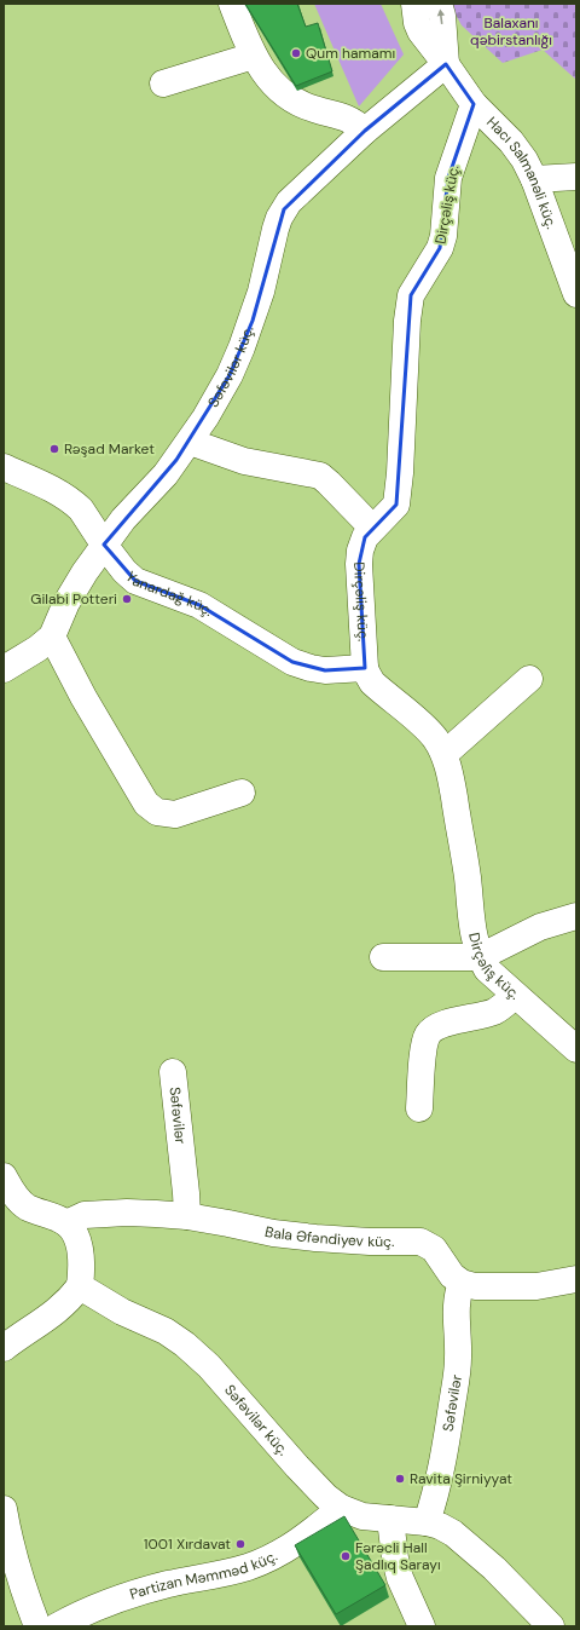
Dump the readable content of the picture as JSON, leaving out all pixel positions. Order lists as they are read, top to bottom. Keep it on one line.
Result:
{"streets":{"street":["Hacı Salmanəli küç.","Dirçəliş küç.","Səfəvilər küç.","Yanardağ küç.","Səfəvilər","Bala Əfəndiyev küç.","Partizan Məmməd küç."]},"crossings":[["Hacı Salmanəli küç.","Dirçəliş küç."],["Hacı Salmanəli küç.","Səfəvilər küç."],["Dirçəliş küç.","Yanardağ küç."],["Səfəvilər küç.","Yanardağ küç."],["Səfəvilər küç.","Səfəvilər"],["Səfəvilər küç.","Partizan Məmməd küç."],["Səfəvilər","Bala Əfəndiyev küç."]],"parks":["Balaxanı qəbirstanlığı"],"places":["Qum hamamı","Rəşad Market","Gilabi Potteri","Ravita Şirniyyat","1001 Xırdavat","Fərəcli Hall Şadlıq Sarayı"]}
